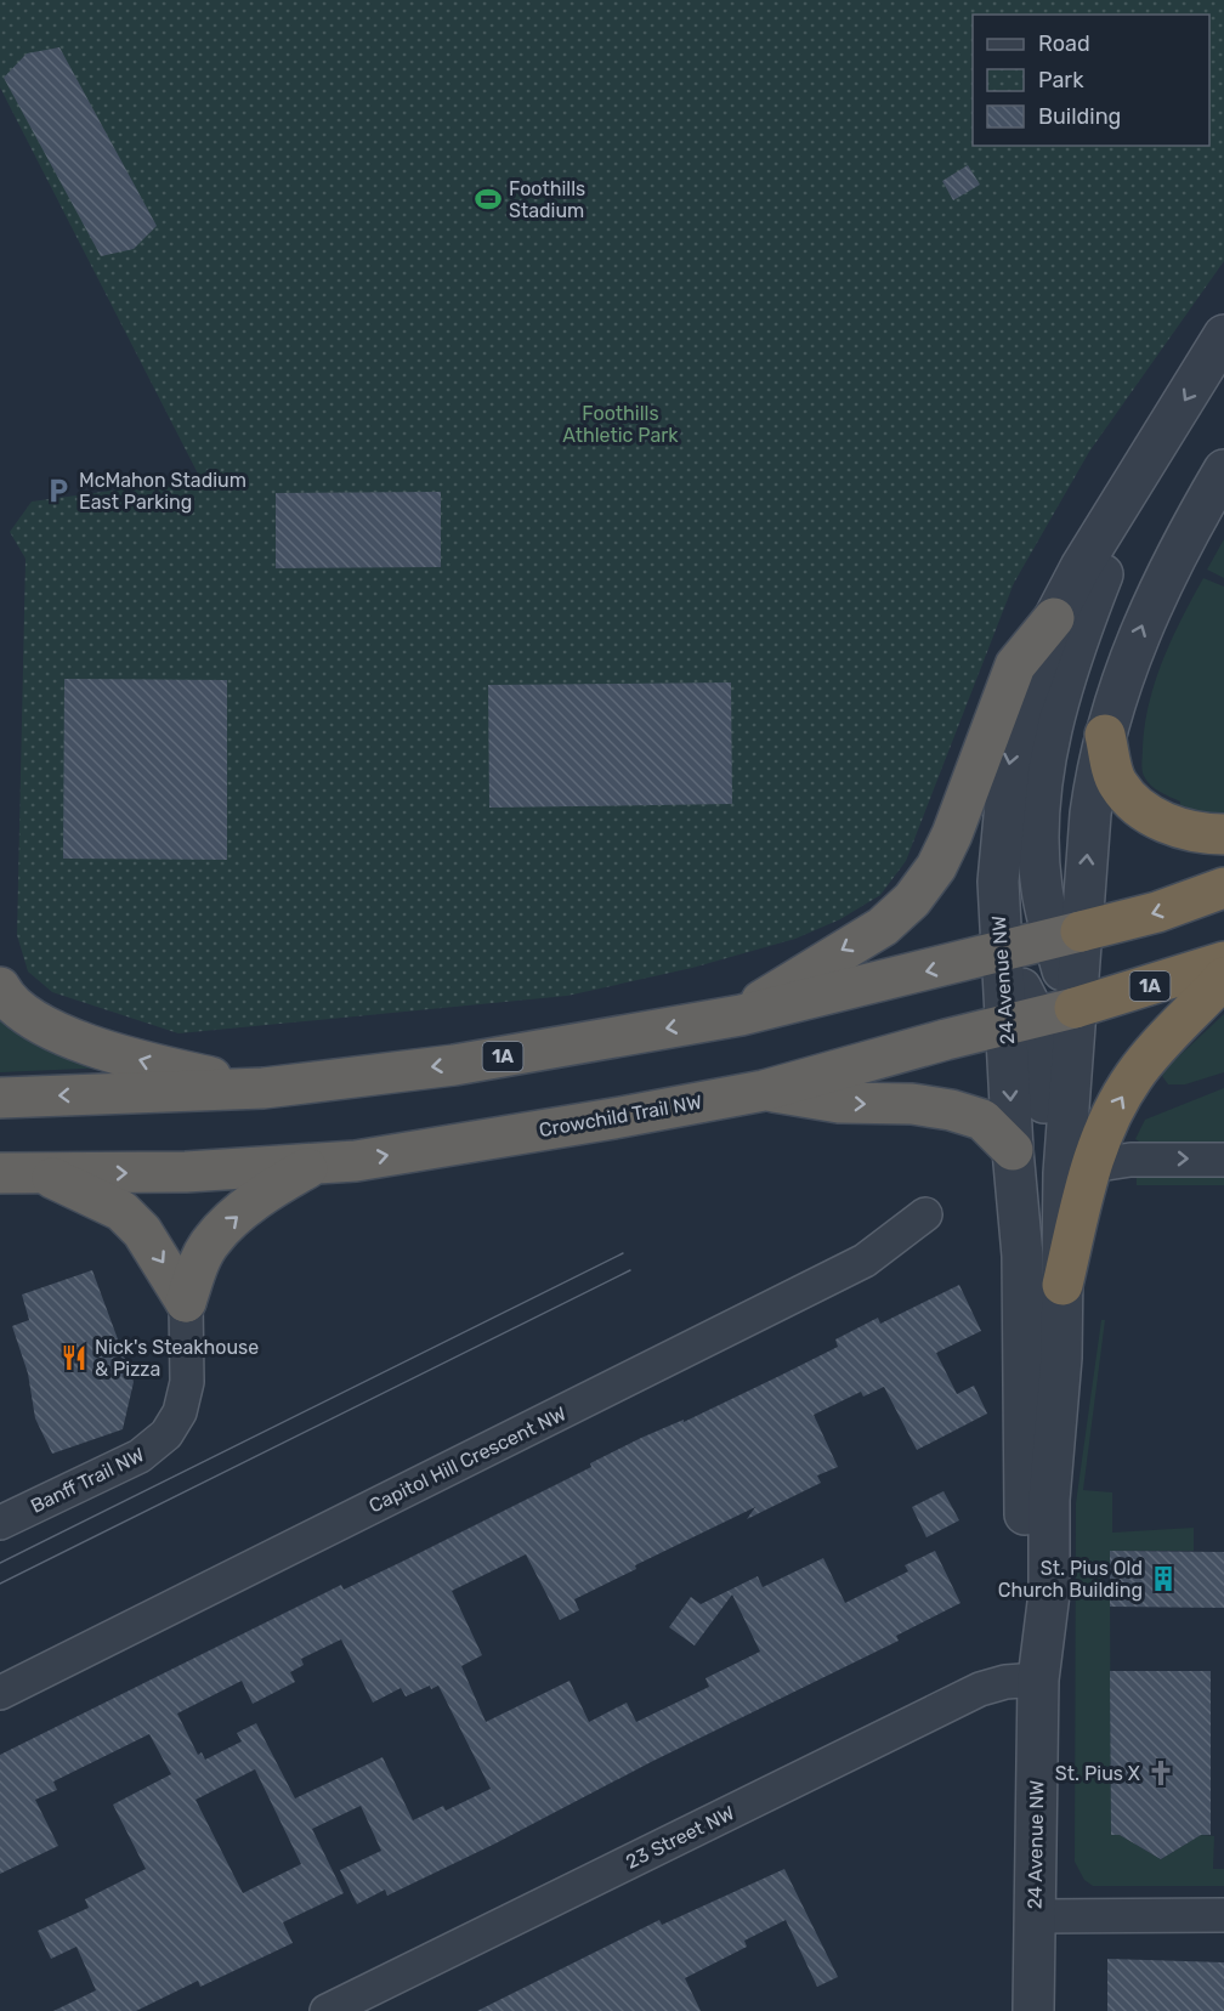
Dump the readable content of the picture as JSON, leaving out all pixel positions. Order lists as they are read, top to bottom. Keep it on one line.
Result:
{"streets":{"highway":["1A","Crowchild Trail NW"],"street":["24 Avenue NW","Capitol Hill Crescent NW","Banff Trail NW","23 Street NW"]},"crossings":[["24 Avenue NW","1A"],["24 Avenue NW","Crowchild Trail NW"],["24 Avenue NW","23 Street NW"]],"parks":["Foothills Athletic Park"],"places":{"sports":["Foothills Stadium"],"parking":["McMahon Stadium East Parking"],"restaurant":["Nick's Steakhouse & Pizza"],"building":["St. Pius Old Church Building"],"church":["St. Pius X"]},"legend":["Road","Park","Building"]}
